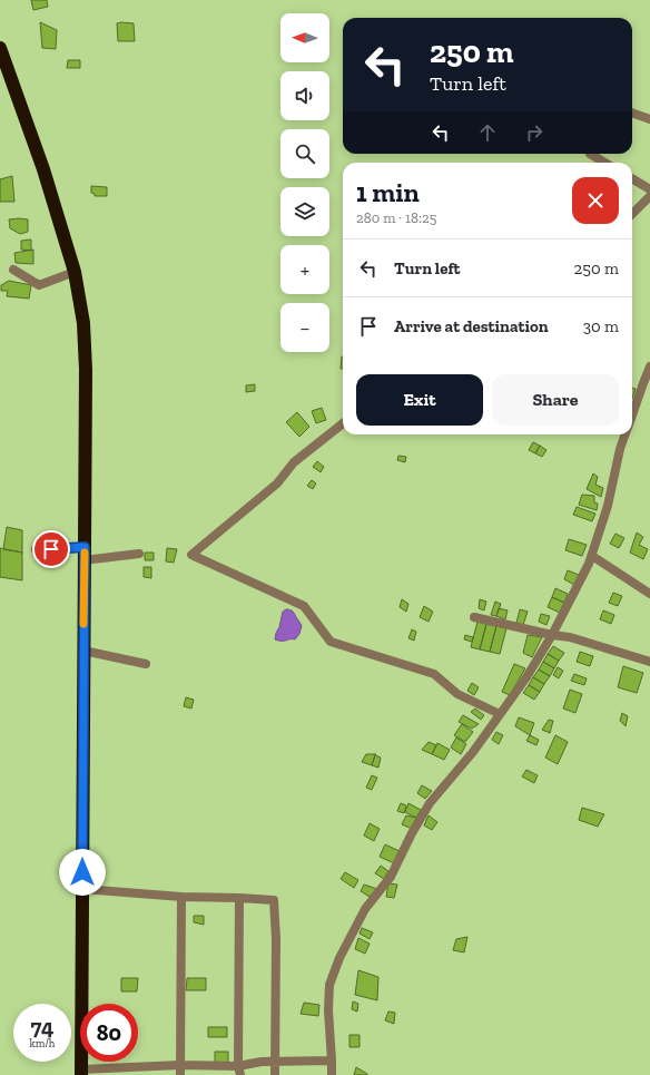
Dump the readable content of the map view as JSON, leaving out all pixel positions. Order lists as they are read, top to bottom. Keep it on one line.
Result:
{"north":"left","page":{"map_buttons":["+","−"],"turn":["250 m","Turn left"],"heading":["1 min","280 m · 18:25"],"list":[{"name":"Turn left","value":"250 m"},{"name":"Arrive at destination","value":"30 m"}],"buttons":["Exit","Share"],"speed":"74 km/h","limit":"80"}}
